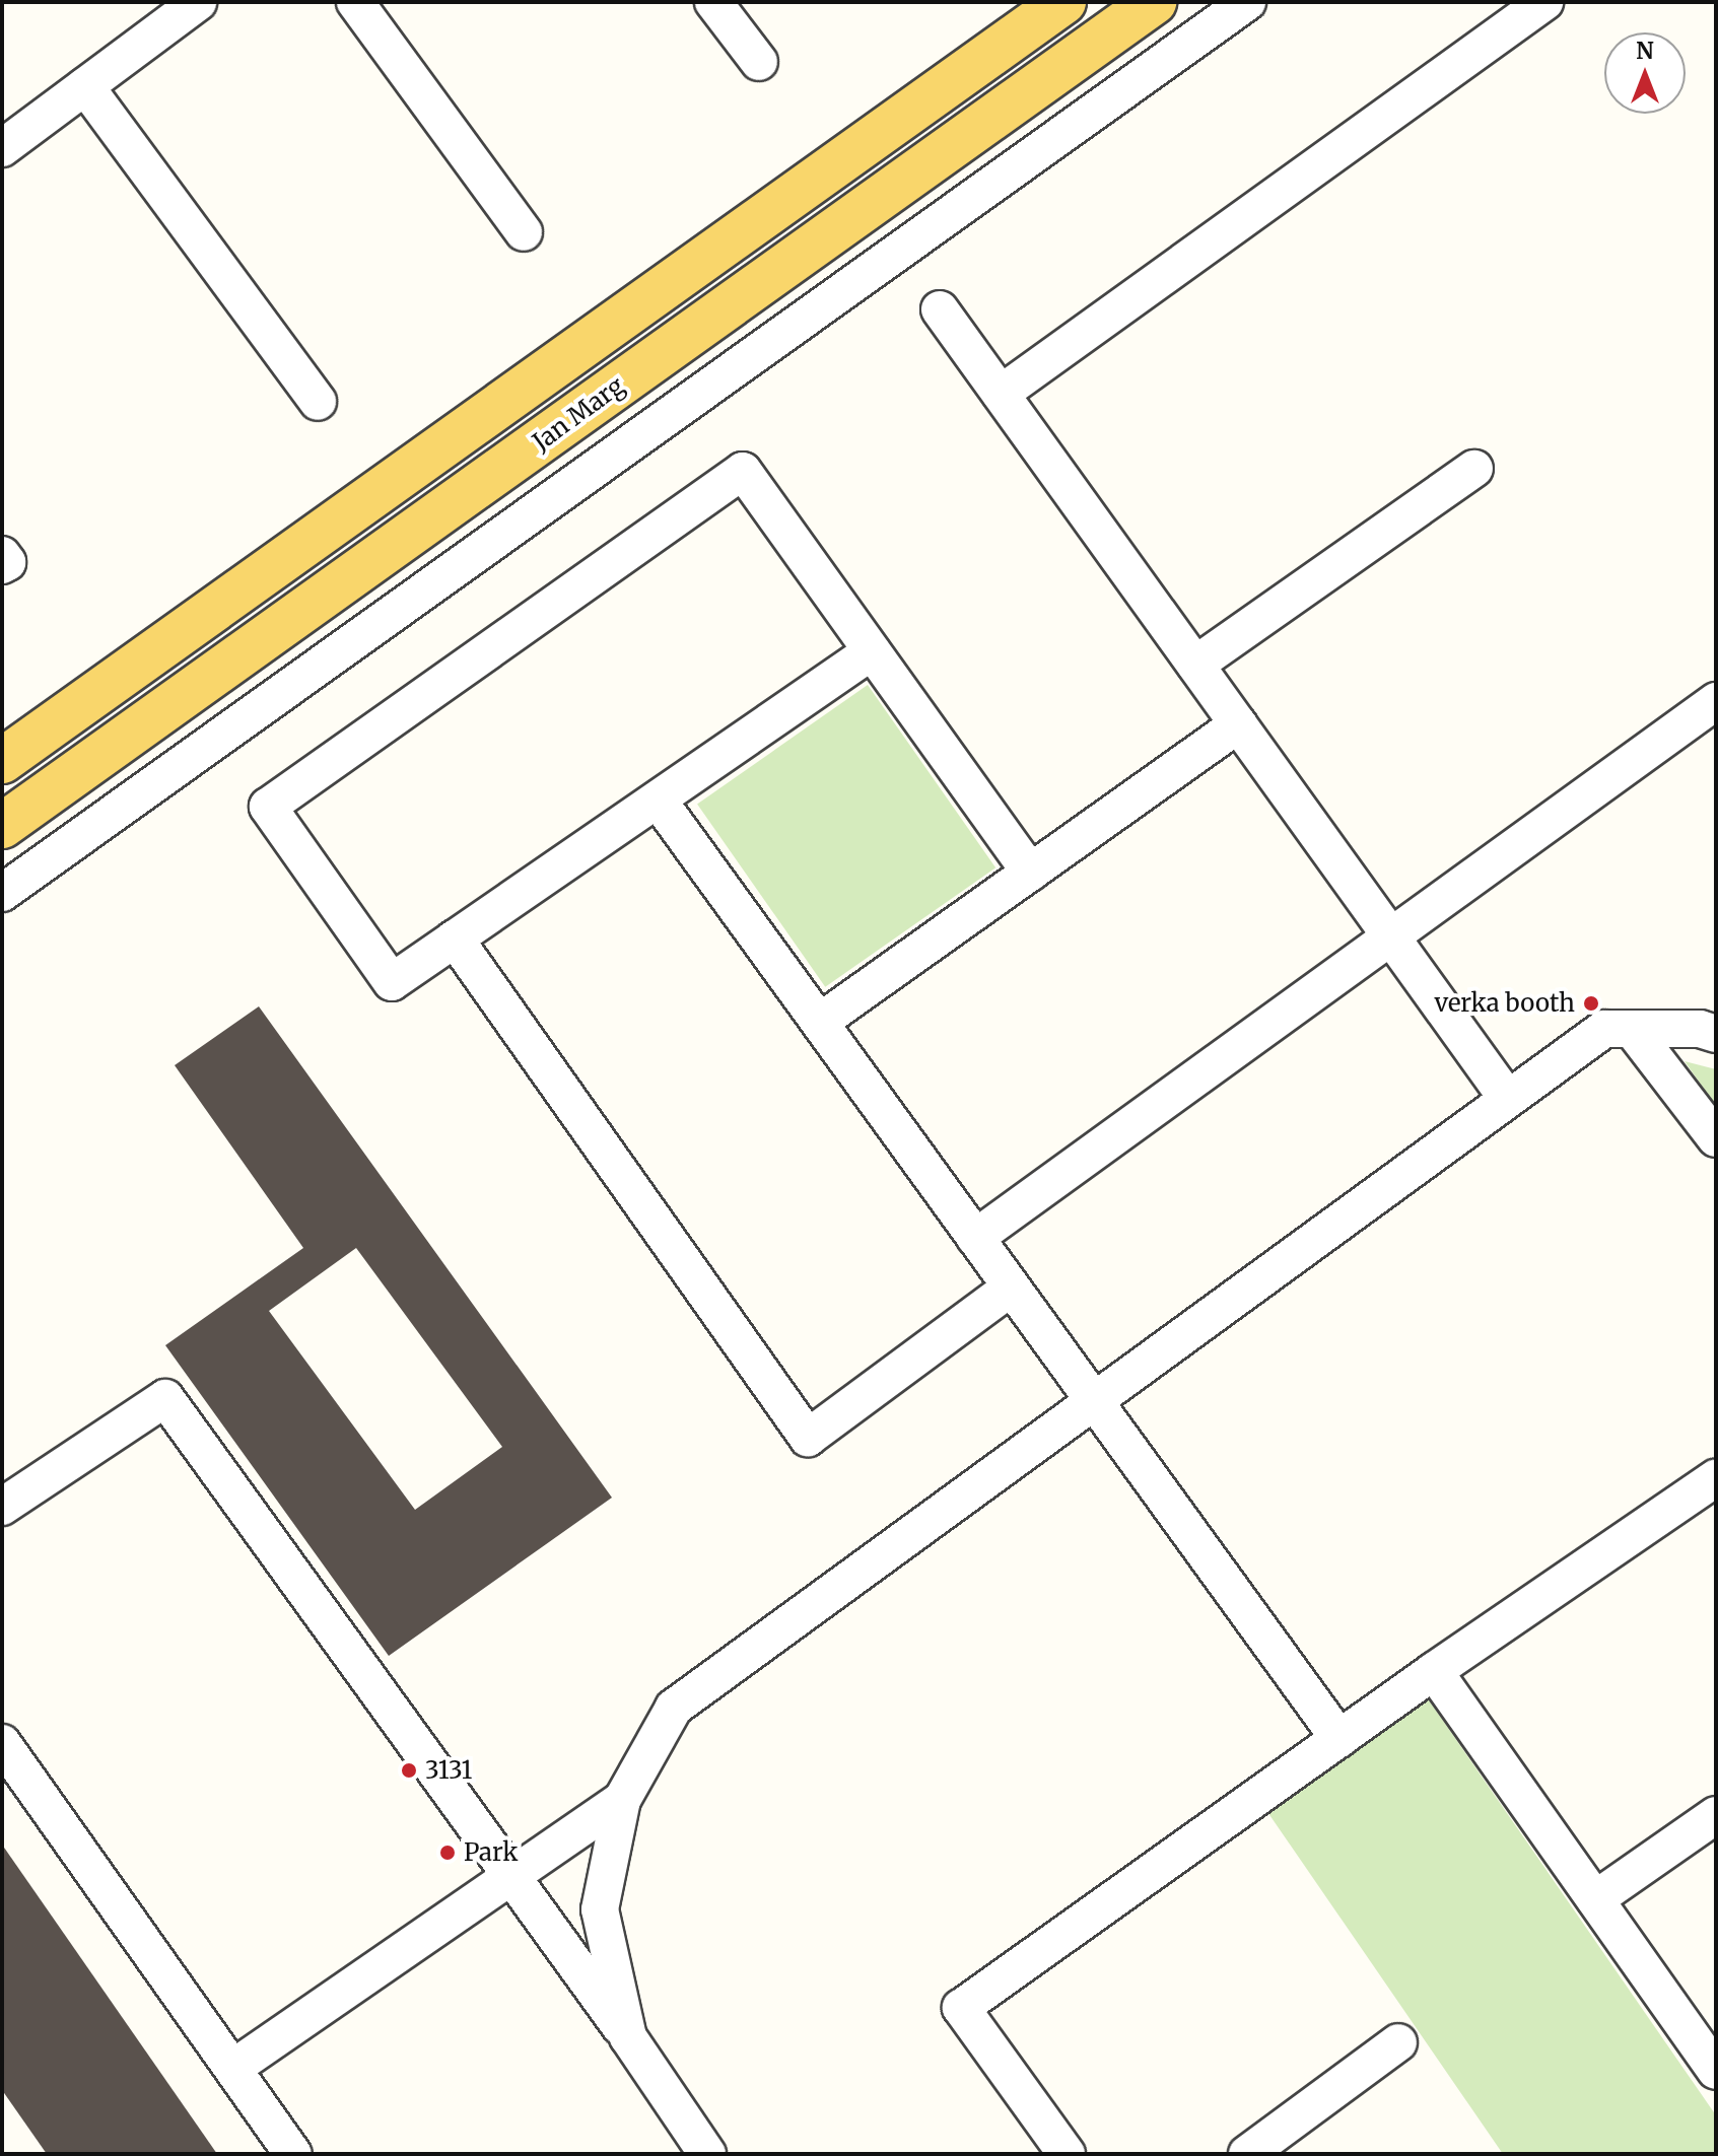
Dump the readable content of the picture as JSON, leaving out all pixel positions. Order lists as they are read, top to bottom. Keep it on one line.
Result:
{"streets":{"main road":["Jan Marg"]},"places":["verka booth","3131","Park"],"north":"top"}
